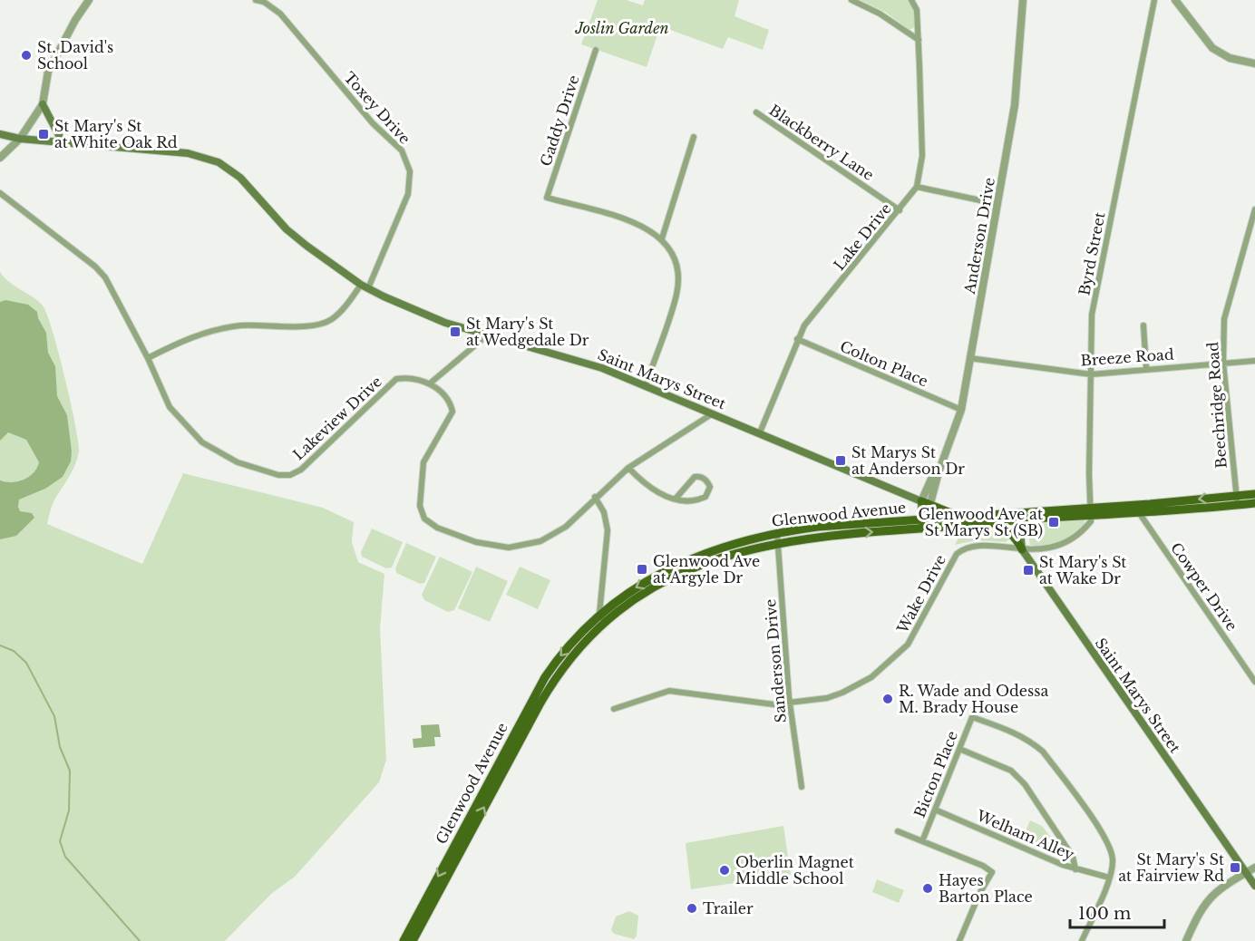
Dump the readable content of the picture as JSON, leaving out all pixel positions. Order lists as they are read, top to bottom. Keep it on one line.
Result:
{"streets":{"main road":["Saint Marys Street","Glenwood Avenue"],"street":["Toxey Drive","Gaddy Drive","Blackberry Lane","Anderson Drive","Lake Drive","Byrd Street","Breeze Road","Colton Place","Beechridge Road","Lakeview Drive","Cowper Drive","Wake Drive","Sanderson Drive","Bicton Place","Welham Alley"]},"crossings":[["Toxey Drive","Saint Marys Street"],["Toxey Drive","Lakeview Drive"],["Blackberry Lane","Lake Drive"],["Anderson Drive","Breeze Road"],["Anderson Drive","Colton Place"],["Anderson Drive","Saint Marys Street"],["Lake Drive","Colton Place"],["Lake Drive","Saint Marys Street"],["Byrd Street","Breeze Road"],["Byrd Street","Glenwood Avenue"],["Byrd Street","Wake Drive"],["Breeze Road","Beechridge Road"],["Saint Marys Street","Glenwood Avenue"],["Saint Marys Street","Wake Drive"],["Beechridge Road","Glenwood Avenue"],["Glenwood Avenue","Cowper Drive"],["Glenwood Avenue","Wake Drive"],["Glenwood Avenue","Sanderson Drive"],["Wake Drive","Sanderson Drive"],["Bicton Place","Welham Alley"]],"parks":["Joslin Garden"],"places":{"other":["St. David's School","R. Wade and Odessa M. Brady House","Oberlin Magnet Middle School","Hayes Barton Place","Trailer"],"transit":["St Mary's St at White Oak Rd","St Mary's St at Wedgedale Dr","St Marys St at Anderson Dr","Glenwood Ave at St Marys St (SB)","Glenwood Ave at Argyle Dr","St Mary's St at Wake Dr","St Mary's St at Fairview Rd"]},"scale_bar":"100 m"}
